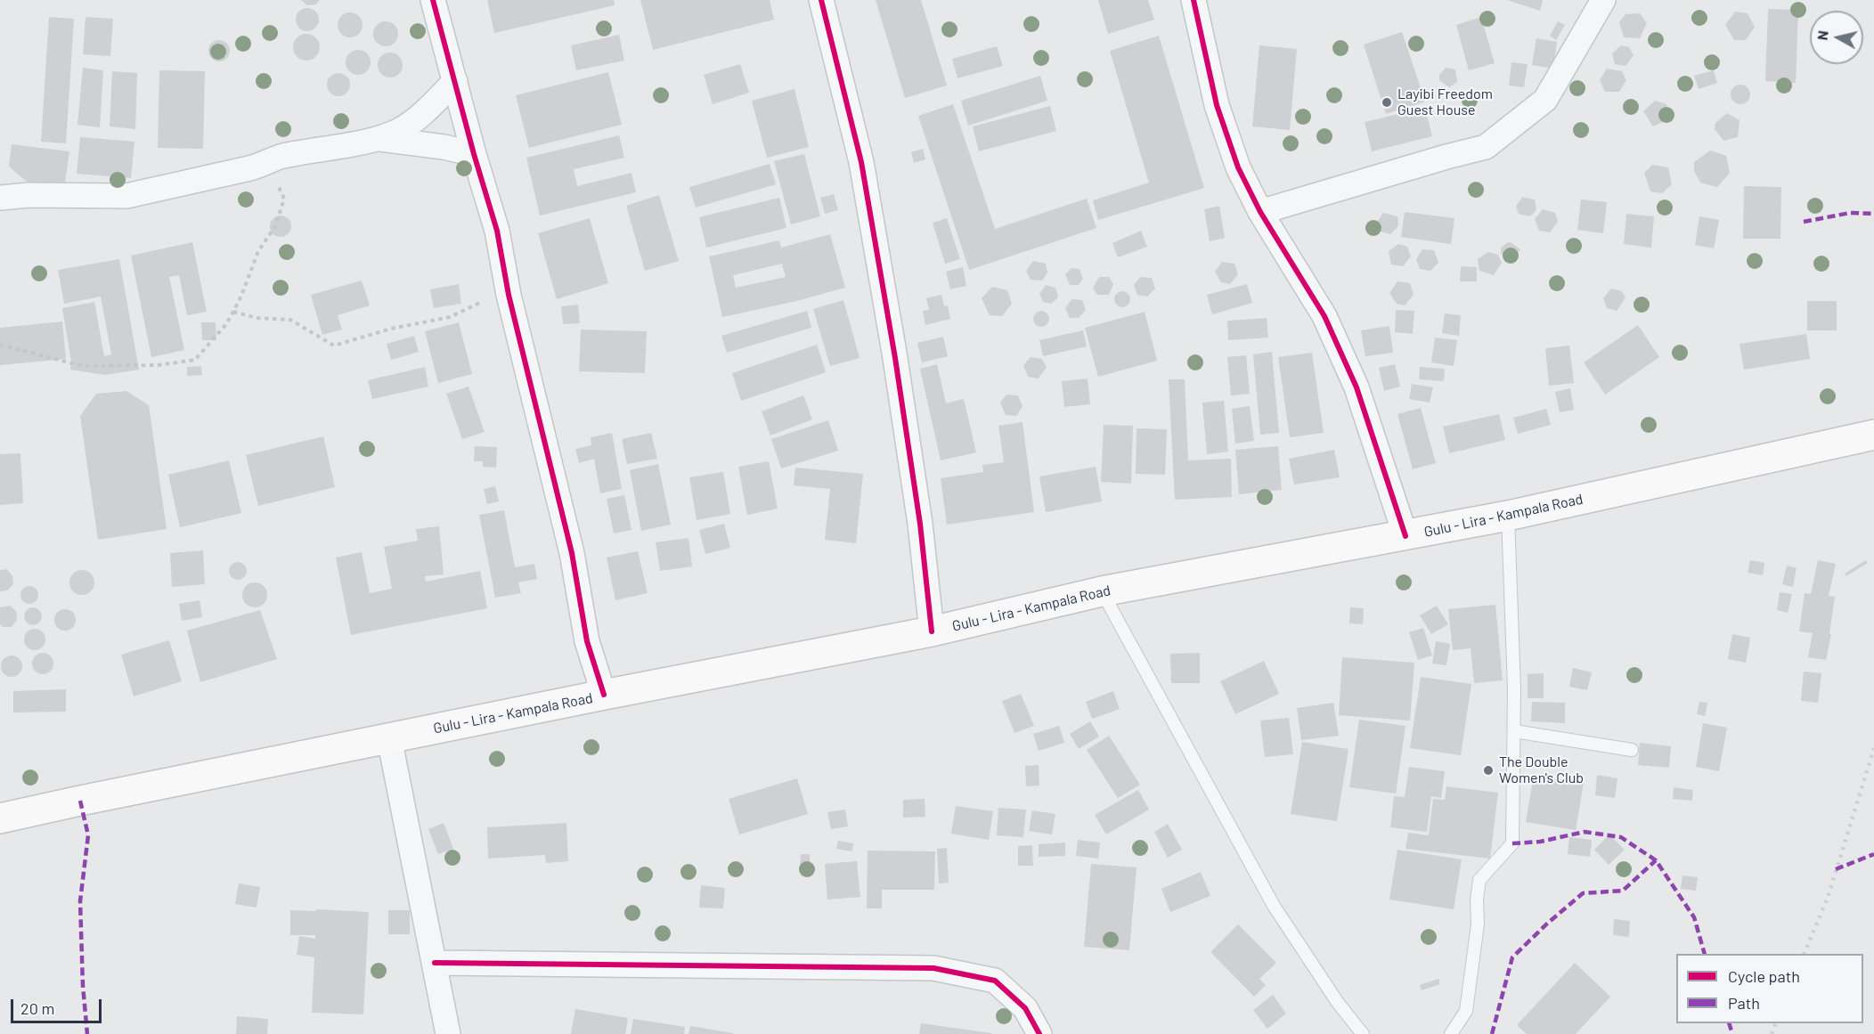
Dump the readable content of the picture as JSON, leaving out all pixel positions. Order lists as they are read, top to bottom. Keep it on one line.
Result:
{"streets":{"main road":["Gulu - Lira - Kampala Road"]},"places":["Layibi Freedom Guest House","The Double Women's Club"],"legend":["Cycle path","Path"],"scale_bar":"20 m","north":"left"}
